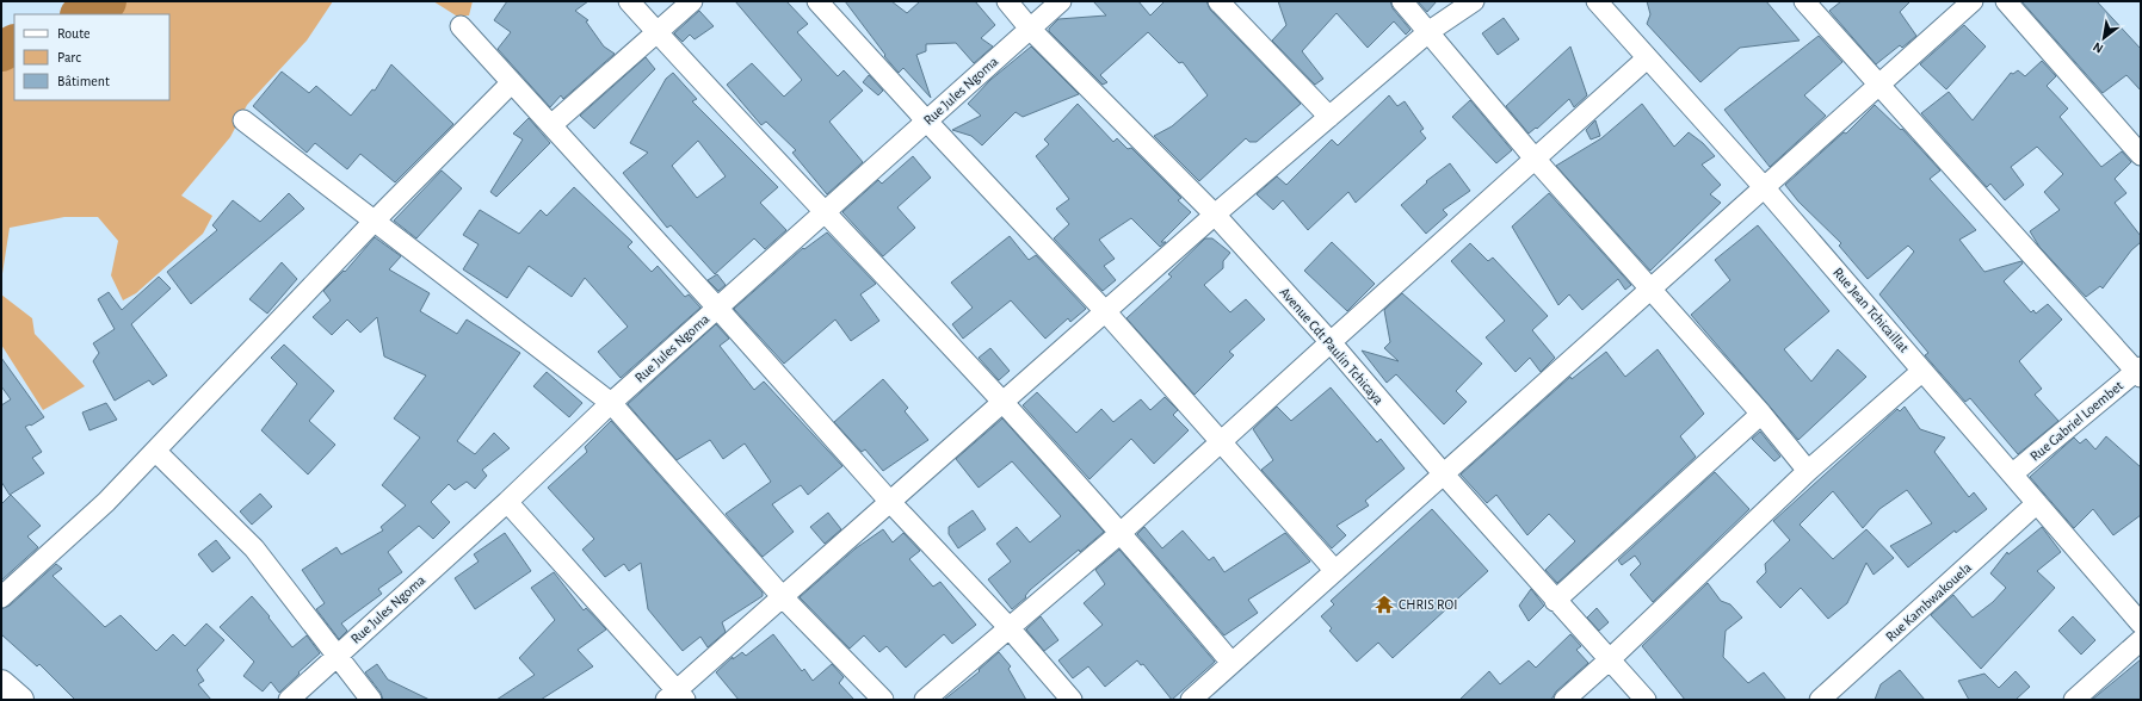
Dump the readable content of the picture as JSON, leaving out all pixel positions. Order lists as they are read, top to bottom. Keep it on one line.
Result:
{"streets":{"street":["Rue Jules Ngoma","Rue Jean Tchicaillat","Avenue Cdt Paulin Tchicaya","Rue Gabriel Loembet","Rue Kambwakouela"]},"crossings":[["Rue Jules Ngoma","Avenue Cdt Paulin Tchicaya"],["Rue Jean Tchicaillat","Rue Gabriel Loembet"],["Rue Jean Tchicaillat","Rue Kambwakouela"]],"places":{"temple":["CHRIS ROI"]},"legend":["Route","Parc","Bâtiment"],"north":"bottom left"}
